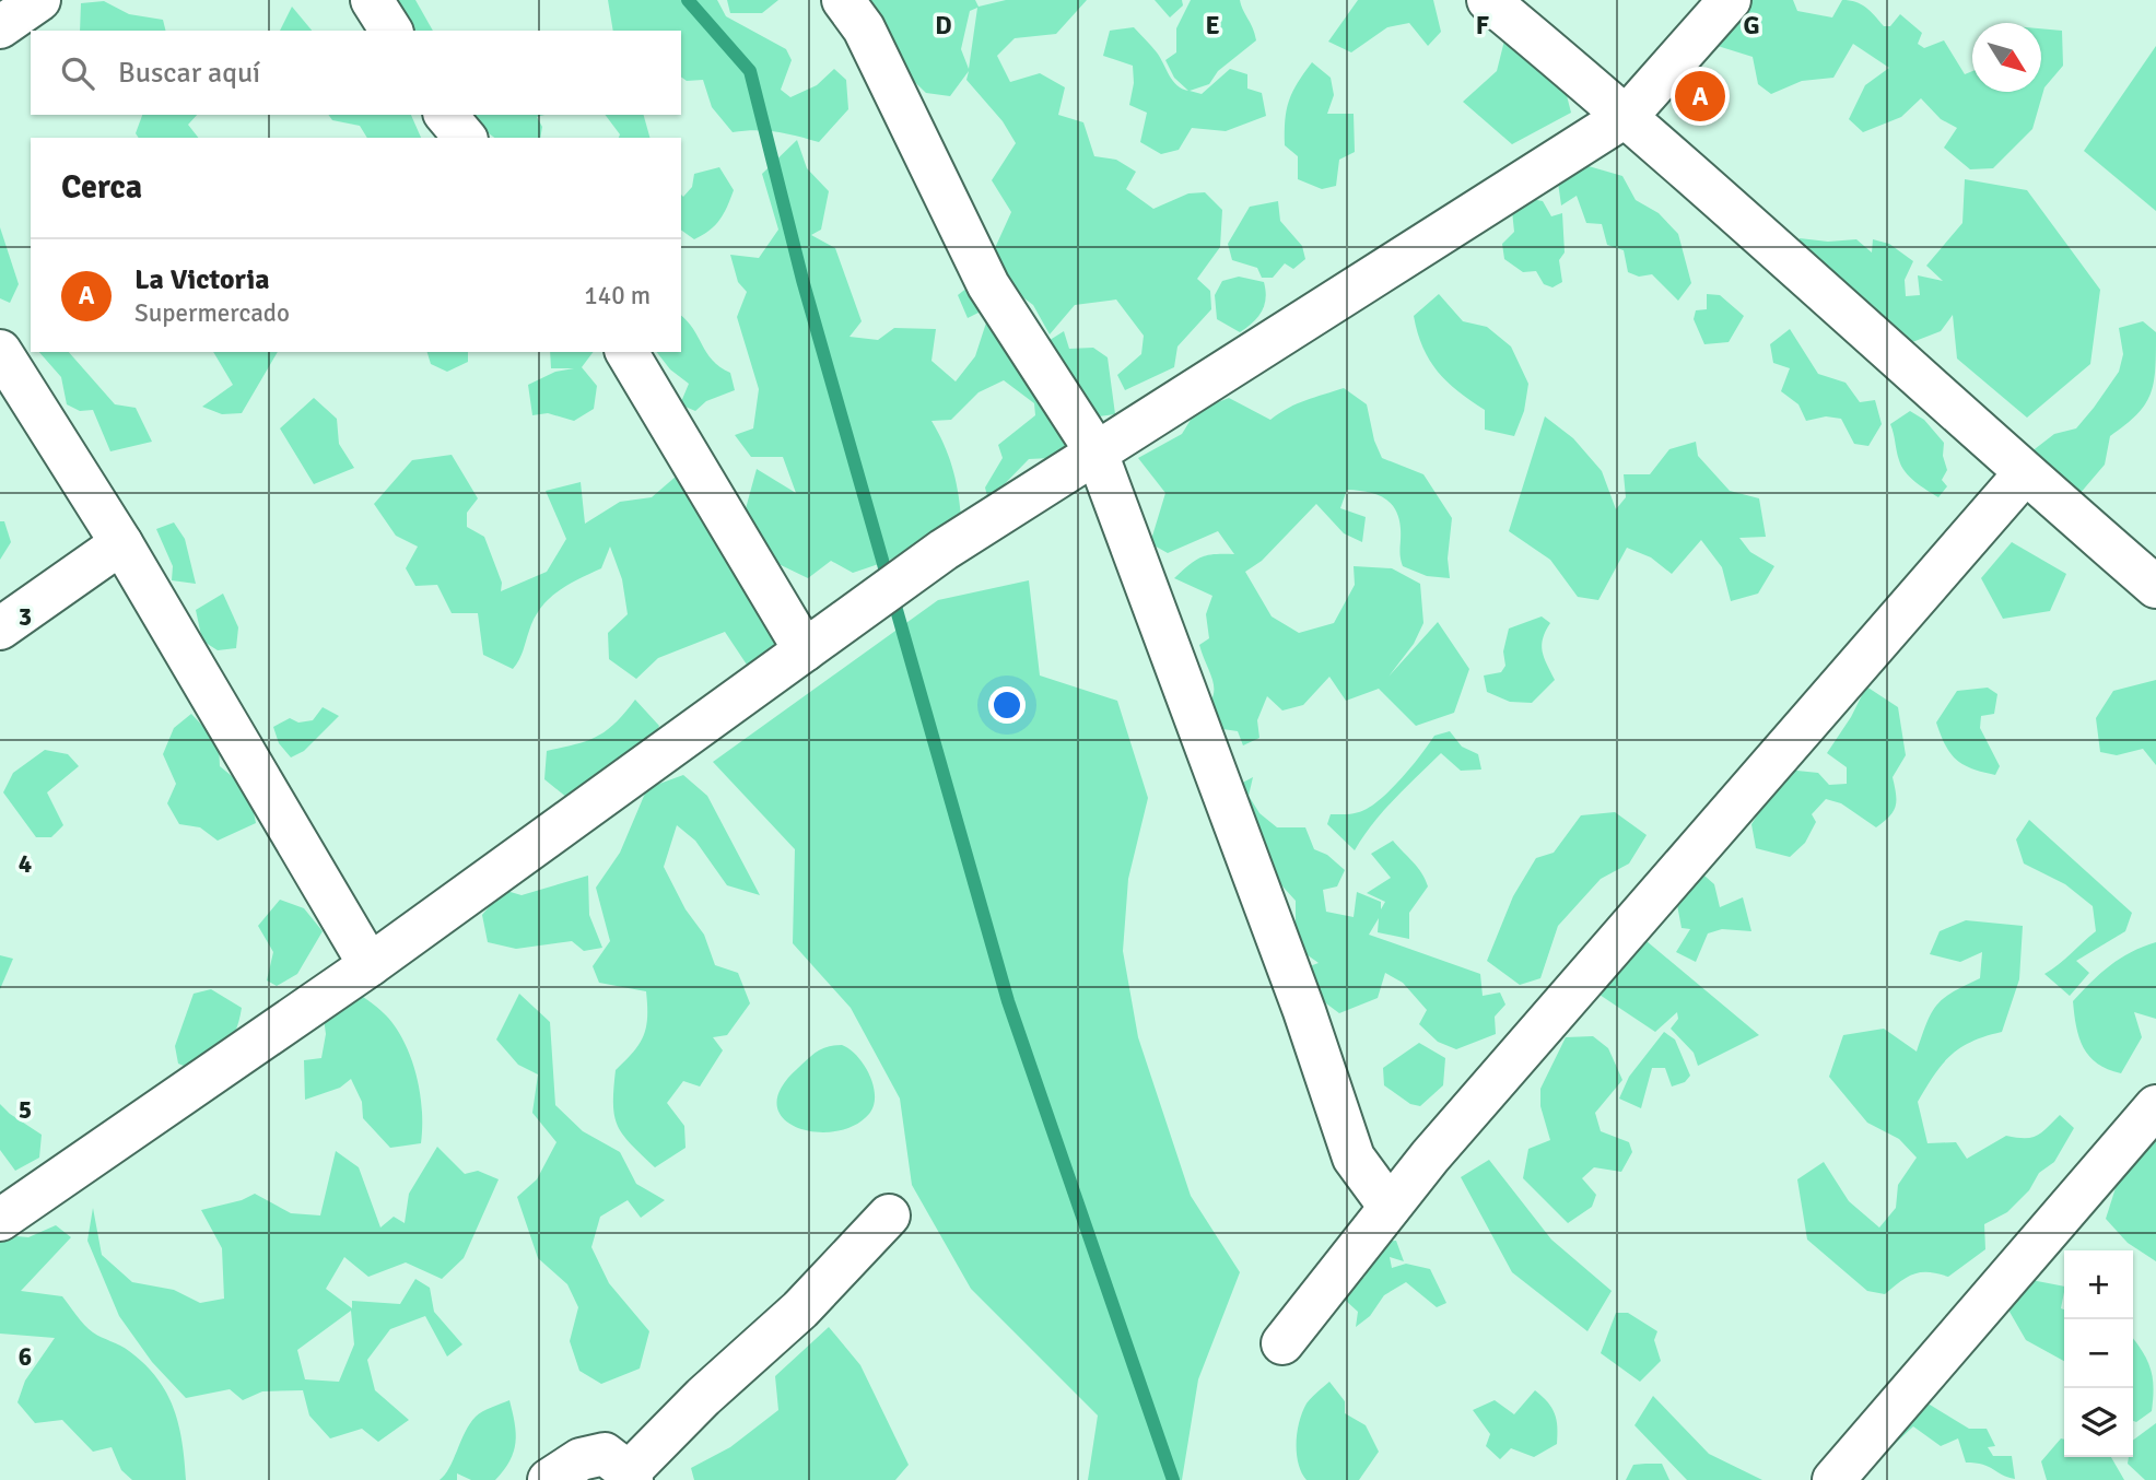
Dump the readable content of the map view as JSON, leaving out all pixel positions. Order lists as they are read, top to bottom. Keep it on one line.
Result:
{"north":"bottom right","page":{"search":"Buscar aquí","pins":"A","heading":"Cerca","list":[{"mark":"A","name":"La Victoria","note":"Supermercado","value":"140 m"}],"map_buttons":["+","−"]},"grid":{"columns":["D","E","F","G"],"rows":["3","4","5","6"]}}
